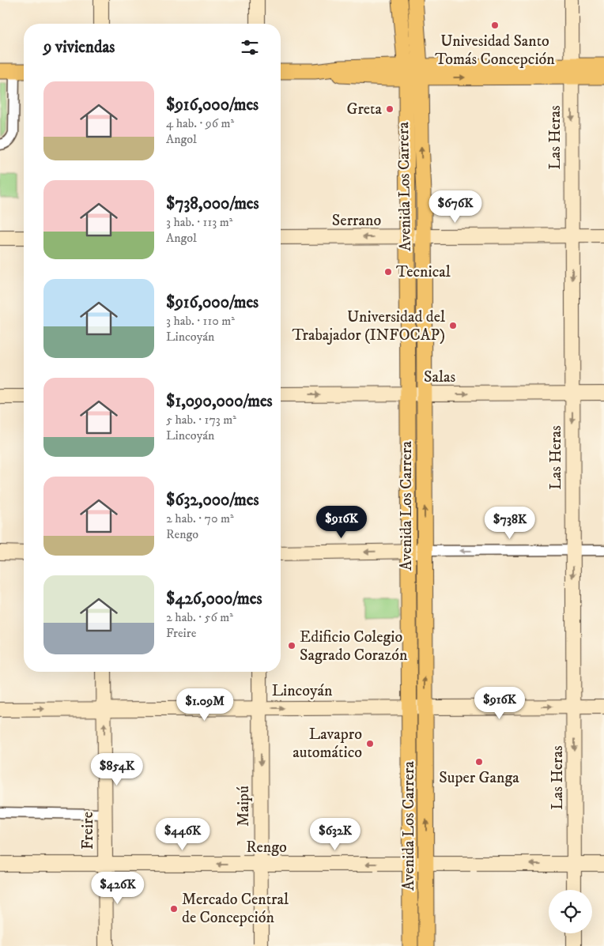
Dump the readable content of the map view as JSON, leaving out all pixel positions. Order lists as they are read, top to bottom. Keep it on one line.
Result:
{"streets":{"main road":["Avenida Los Carrera"],"street":["Las Heras","Serrano","Salas","Lincoyán","Maipú","Freire","Rengo"]},"crossings":[["Las Heras","Serrano"],["Las Heras","Salas"],["Las Heras","Lincoyán"],["Las Heras","Rengo"],["Avenida Los Carrera","Serrano"],["Avenida Los Carrera","Salas"],["Avenida Los Carrera","Lincoyán"],["Avenida Los Carrera","Rengo"],["Lincoyán","Maipú"],["Lincoyán","Freire"],["Maipú","Rengo"],["Freire","Rengo"]],"one_way":["Las Heras","Serrano","Salas","Lincoyán","Maipú","Freire","Rengo"],"places":["Univesidad Santo Tomás Concepción","Greta","Tecnical","Universidad del Trabajador (INFOCAP)","Edificio Colegio Sagrado Corazón","Lavapro automático","Super Ganga","Mercado Central de Concepción"],"page":{"heading":"9 viviendas","list":[{"name":"$916,000/mes","note":"4 hab. · 96 m² · Angol"},{"name":"$738,000/mes","note":"3 hab. · 113 m² · Angol"},{"name":"$916,000/mes","note":"3 hab. · 110 m² · Lincoyán"},{"name":"$1,090,000/mes","note":"5 hab. · 173 m² · Lincoyán"},{"name":"$632,000/mes","note":"2 hab. · 70 m² · Rengo"},{"name":"$426,000/mes","note":"2 hab. · 56 m² · Freire"}],"price":["$676K","$916K","$738K","$916K","$1.09M","$854K","$446K","$632K","$426K"]}}
